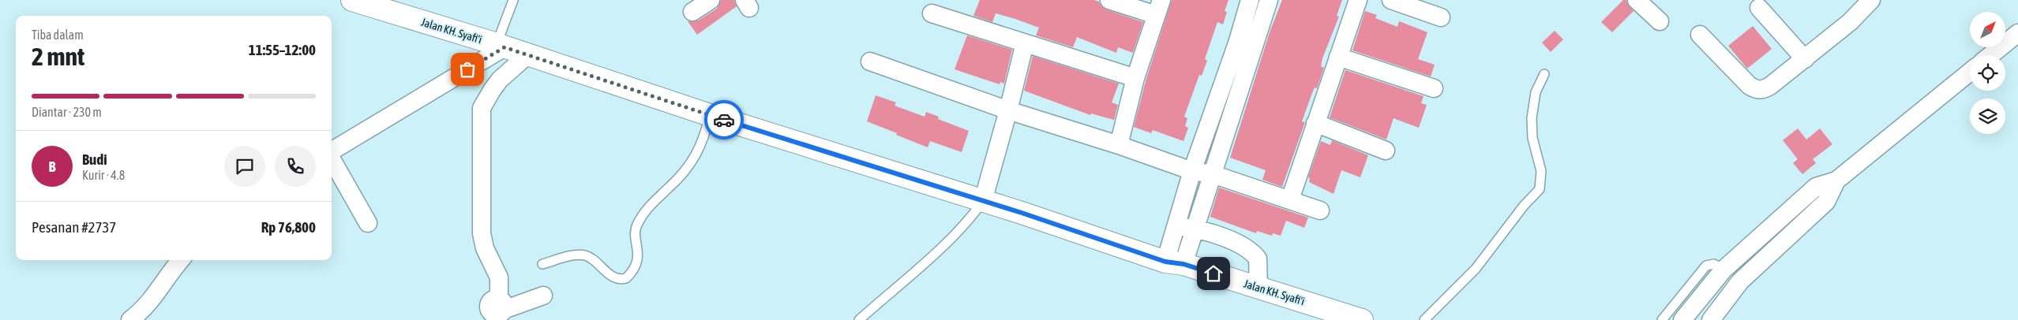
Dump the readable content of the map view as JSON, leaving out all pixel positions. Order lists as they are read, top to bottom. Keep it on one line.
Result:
{"streets":{"main road":["Jalan KH. Syafi'i"]},"north":"top right","page":{"heading":["2 mnt","Tiba dalam","11:55–12:00"],"panel":["Budi","Kurir · 4.8","Pesanan #2737","Rp 76,800"],"bar":"Diantar · 230 m","round":"B"}}
